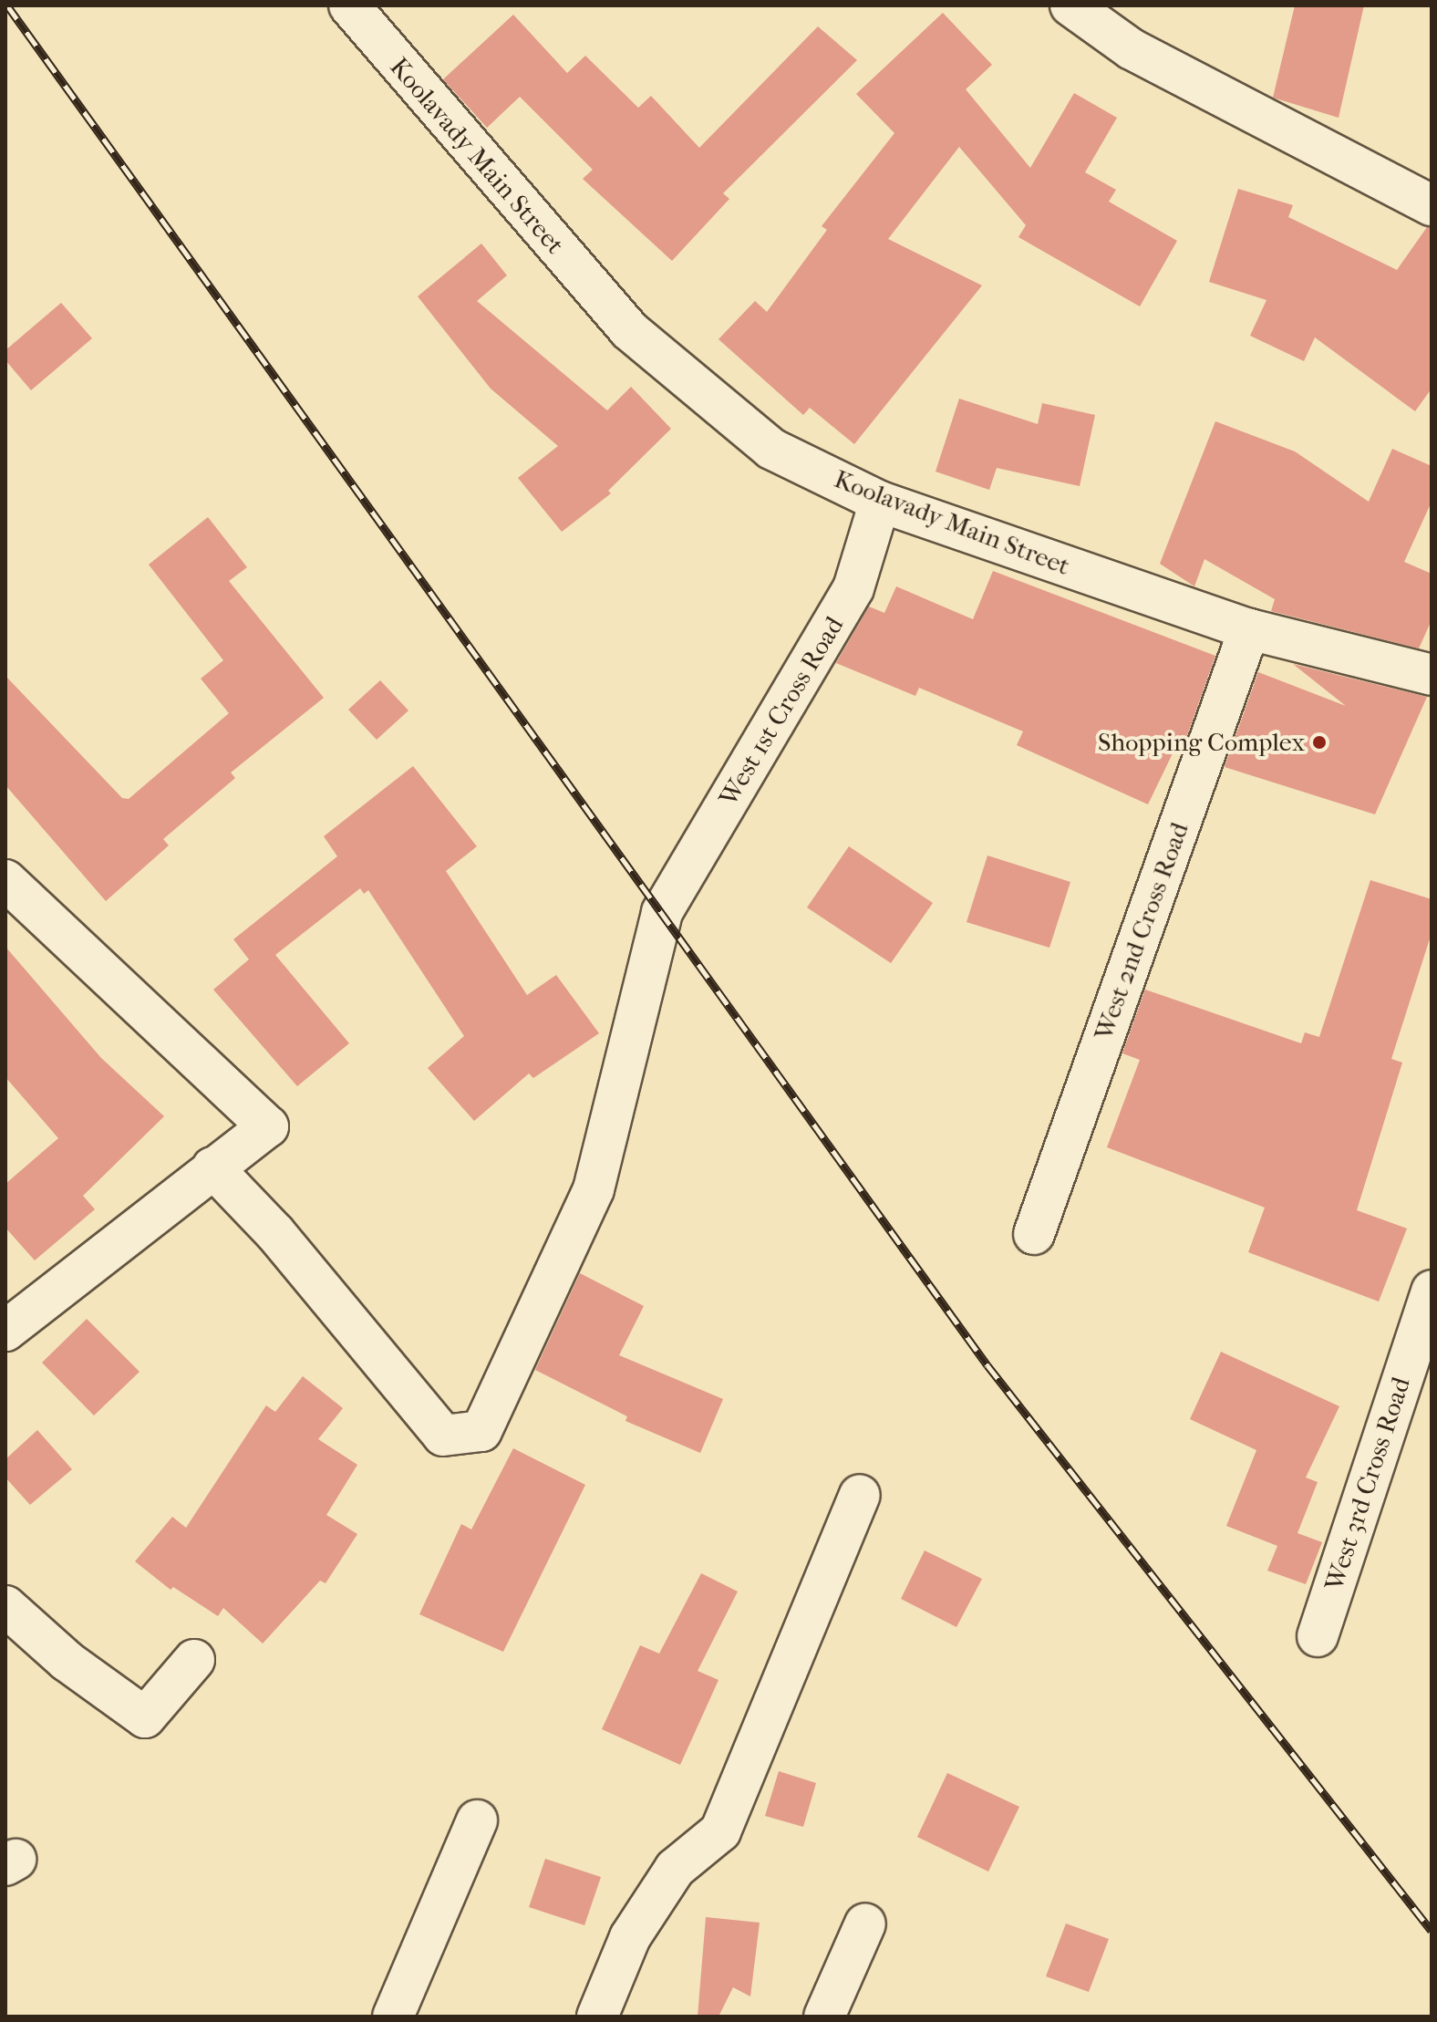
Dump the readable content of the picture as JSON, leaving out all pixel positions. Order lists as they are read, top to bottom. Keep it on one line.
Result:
{"streets":{"street":["Koolavady Main Street","West 1st Cross Road","West 2nd Cross Road","West 3rd Cross Road"]},"crossings":[["Koolavady Main Street","West 1st Cross Road"],["Koolavady Main Street","West 2nd Cross Road"]],"places":["Shopping Complex"]}
